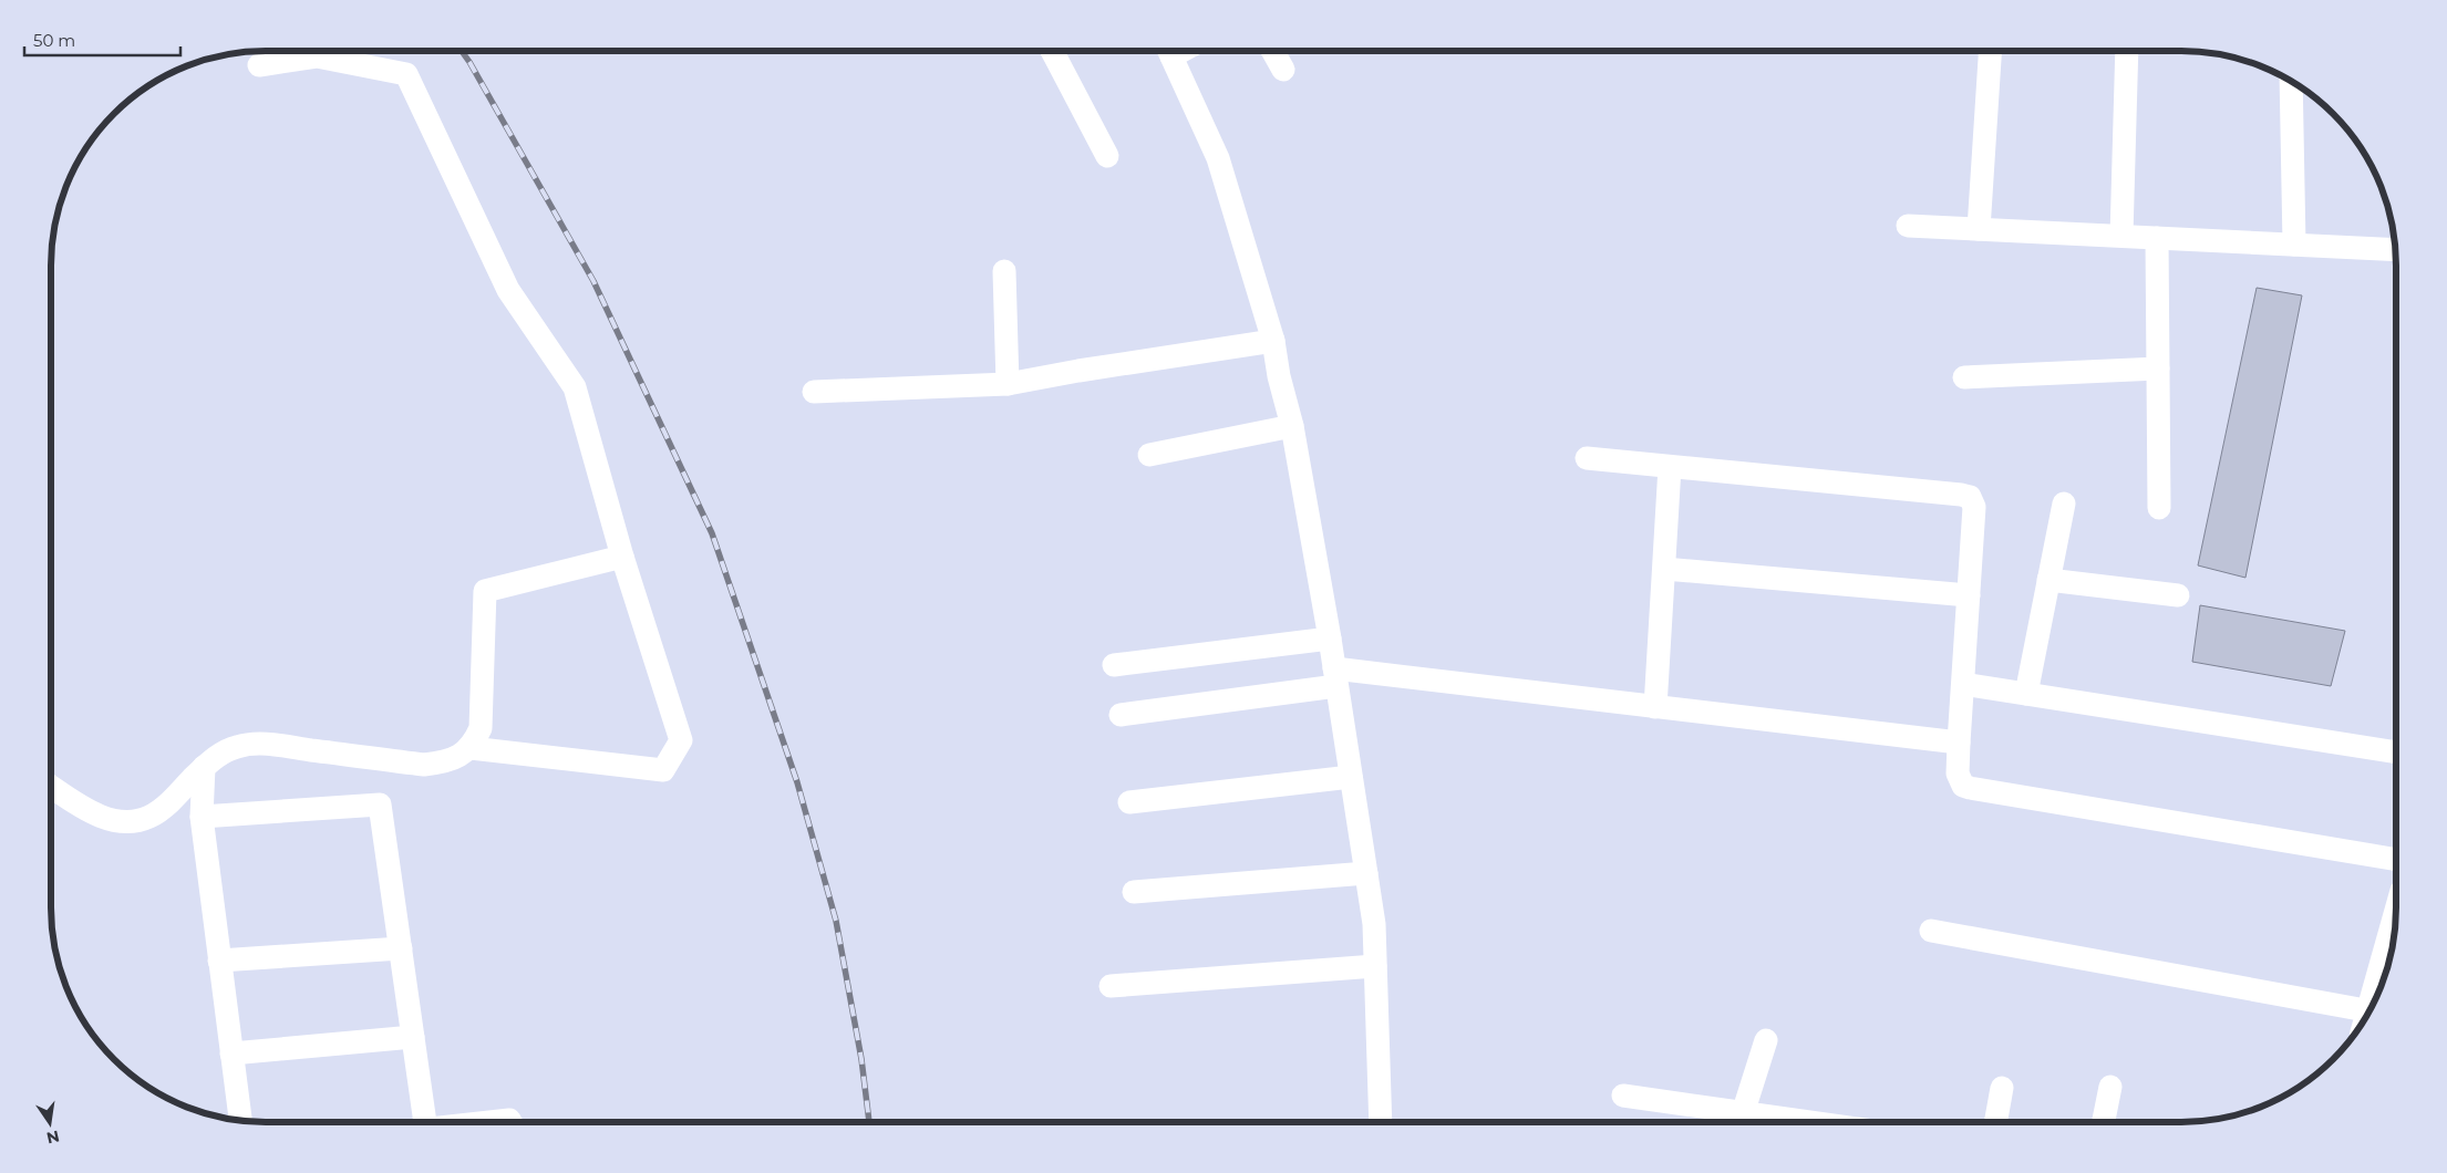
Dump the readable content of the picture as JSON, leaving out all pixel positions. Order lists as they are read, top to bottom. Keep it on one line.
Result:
{"scale_bar":"50 m","north":"bottom"}
